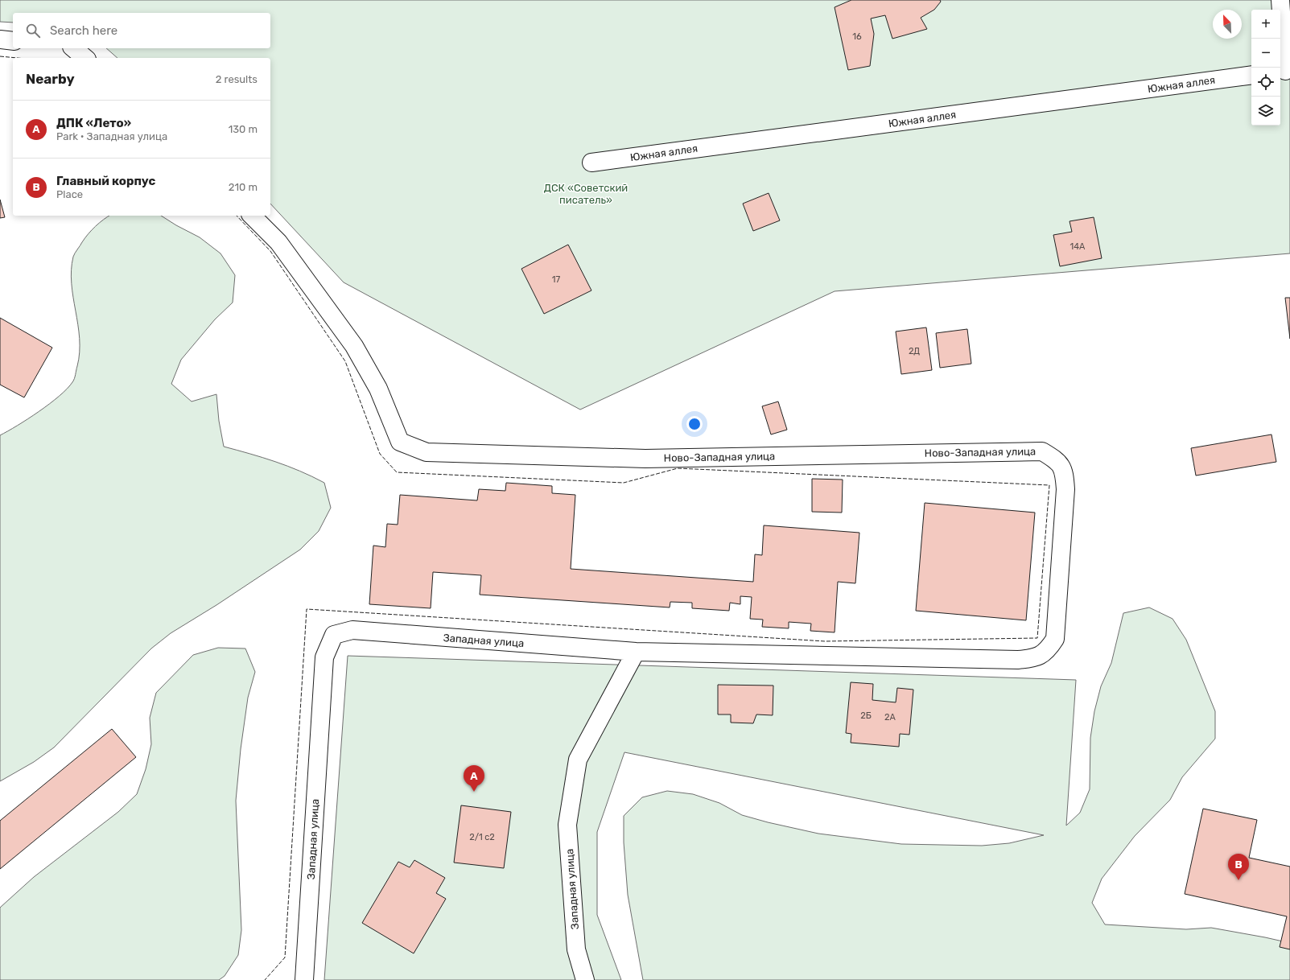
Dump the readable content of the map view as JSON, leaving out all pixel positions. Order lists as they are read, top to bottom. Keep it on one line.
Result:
{"streets":{"street":["Южная аллея","Ново-Западная улица","Западная улица"]},"crossings":[["Ново-Западная улица","Западная улица"]],"parks":["ДСК «Советский писатель»"],"house_numbers":["16","14А","17","2Д","2Б","2А","2/1 с2"],"north":"top left","page":{"map_buttons":["+","−"],"search":"Search here","heading":["Nearby","2 results"],"list":[{"mark":"A","name":"ДПК «Лето»","note":"Park · Западная улица","value":"130 m"},{"mark":"B","name":"Главный корпус","note":"Place","value":"210 m"}],"pins":["A","B"]}}
